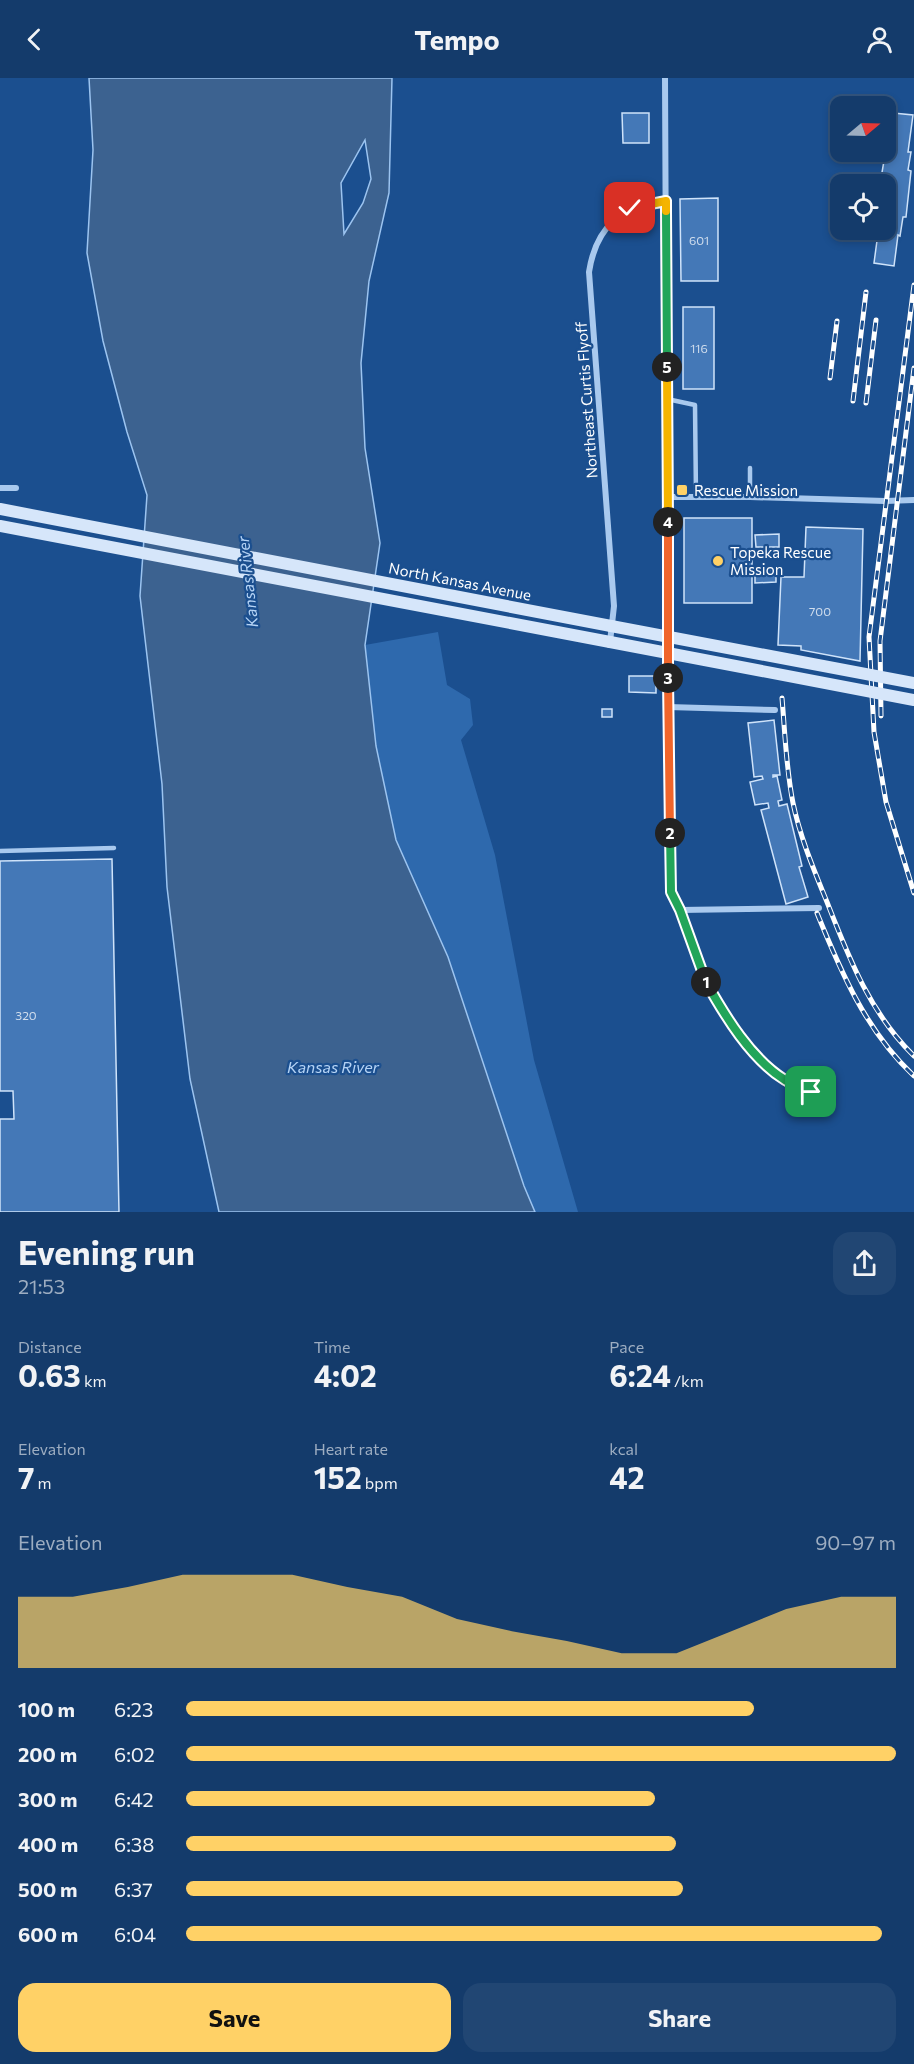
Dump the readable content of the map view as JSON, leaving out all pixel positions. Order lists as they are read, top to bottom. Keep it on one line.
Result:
{"streets":{"main road":["North Kansas Avenue"],"street":["Northeast Curtis Flyoff"]},"crossings":[["Northeast Curtis Flyoff","North Kansas Avenue"]],"water":["Kansas River"],"places":{"transit":["Rescue Mission"],"other":["Topeka Rescue Mission"]},"house_numbers":["601","116","700","320"],"north":"right","page":{"header":"Tempo","pins":["5","4","3","2","1"],"heading":["Evening run","21:53"],"stats":[["Distance","0.63 km"],["Time","4:02"],["Pace","6:24 /km"],["Elevation","7 m"],["Heart rate","152 bpm"],["kcal","42"]],"chart":["Elevation","90–97 m"],"list":[{"name":"100 m","note":"6:23"},{"name":"200 m","note":"6:02"},{"name":"300 m","note":"6:42"},{"name":"400 m","note":"6:38"},{"name":"500 m","note":"6:37"},{"name":"600 m","note":"6:04"}],"buttons":["Save","Share"]}}
